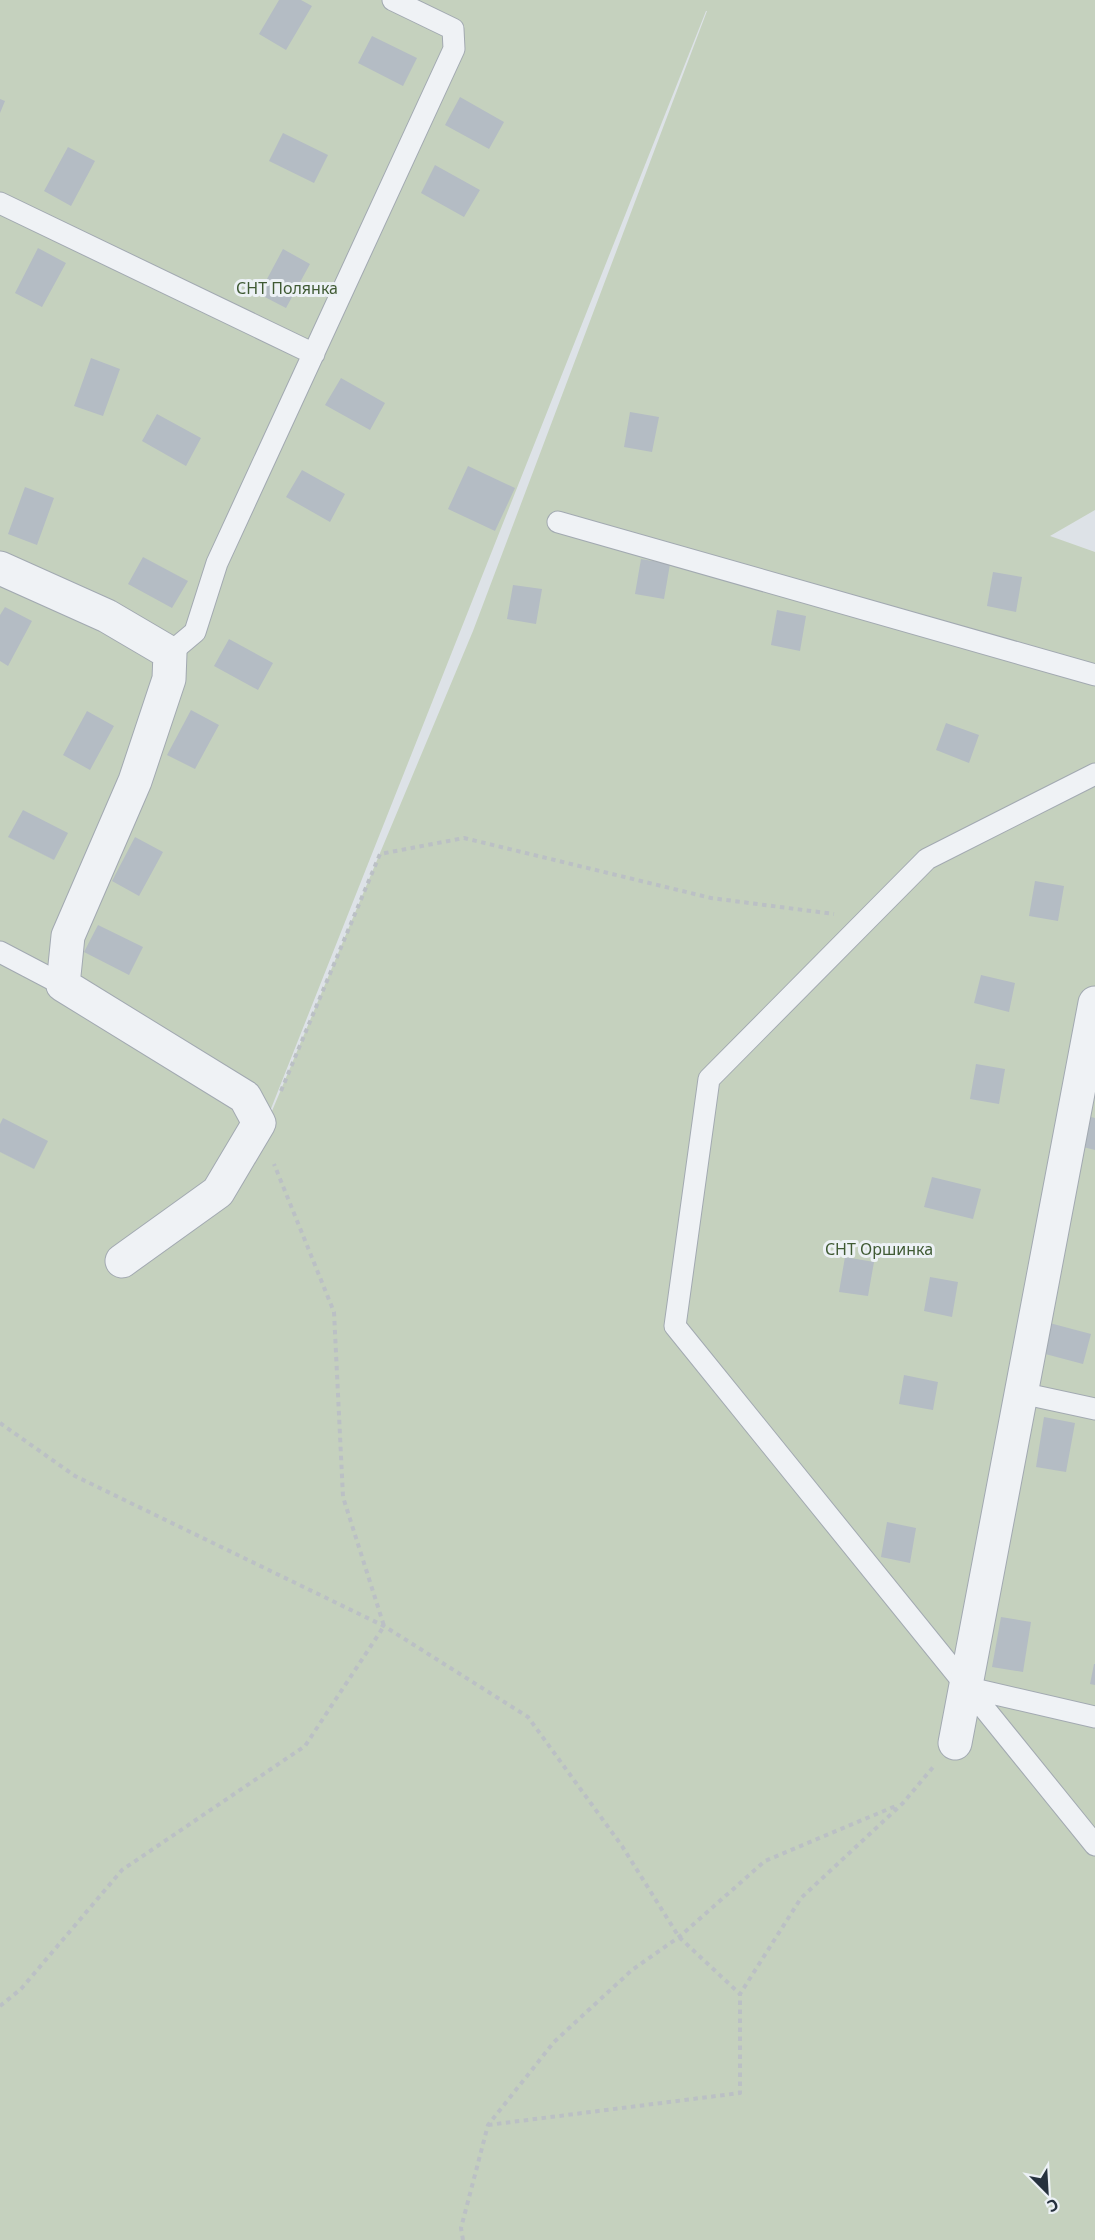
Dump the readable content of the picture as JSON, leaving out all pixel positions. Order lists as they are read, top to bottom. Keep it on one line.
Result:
{"parks":["СНТ Полянка","СНТ Оршинка"],"north":"bottom right"}
